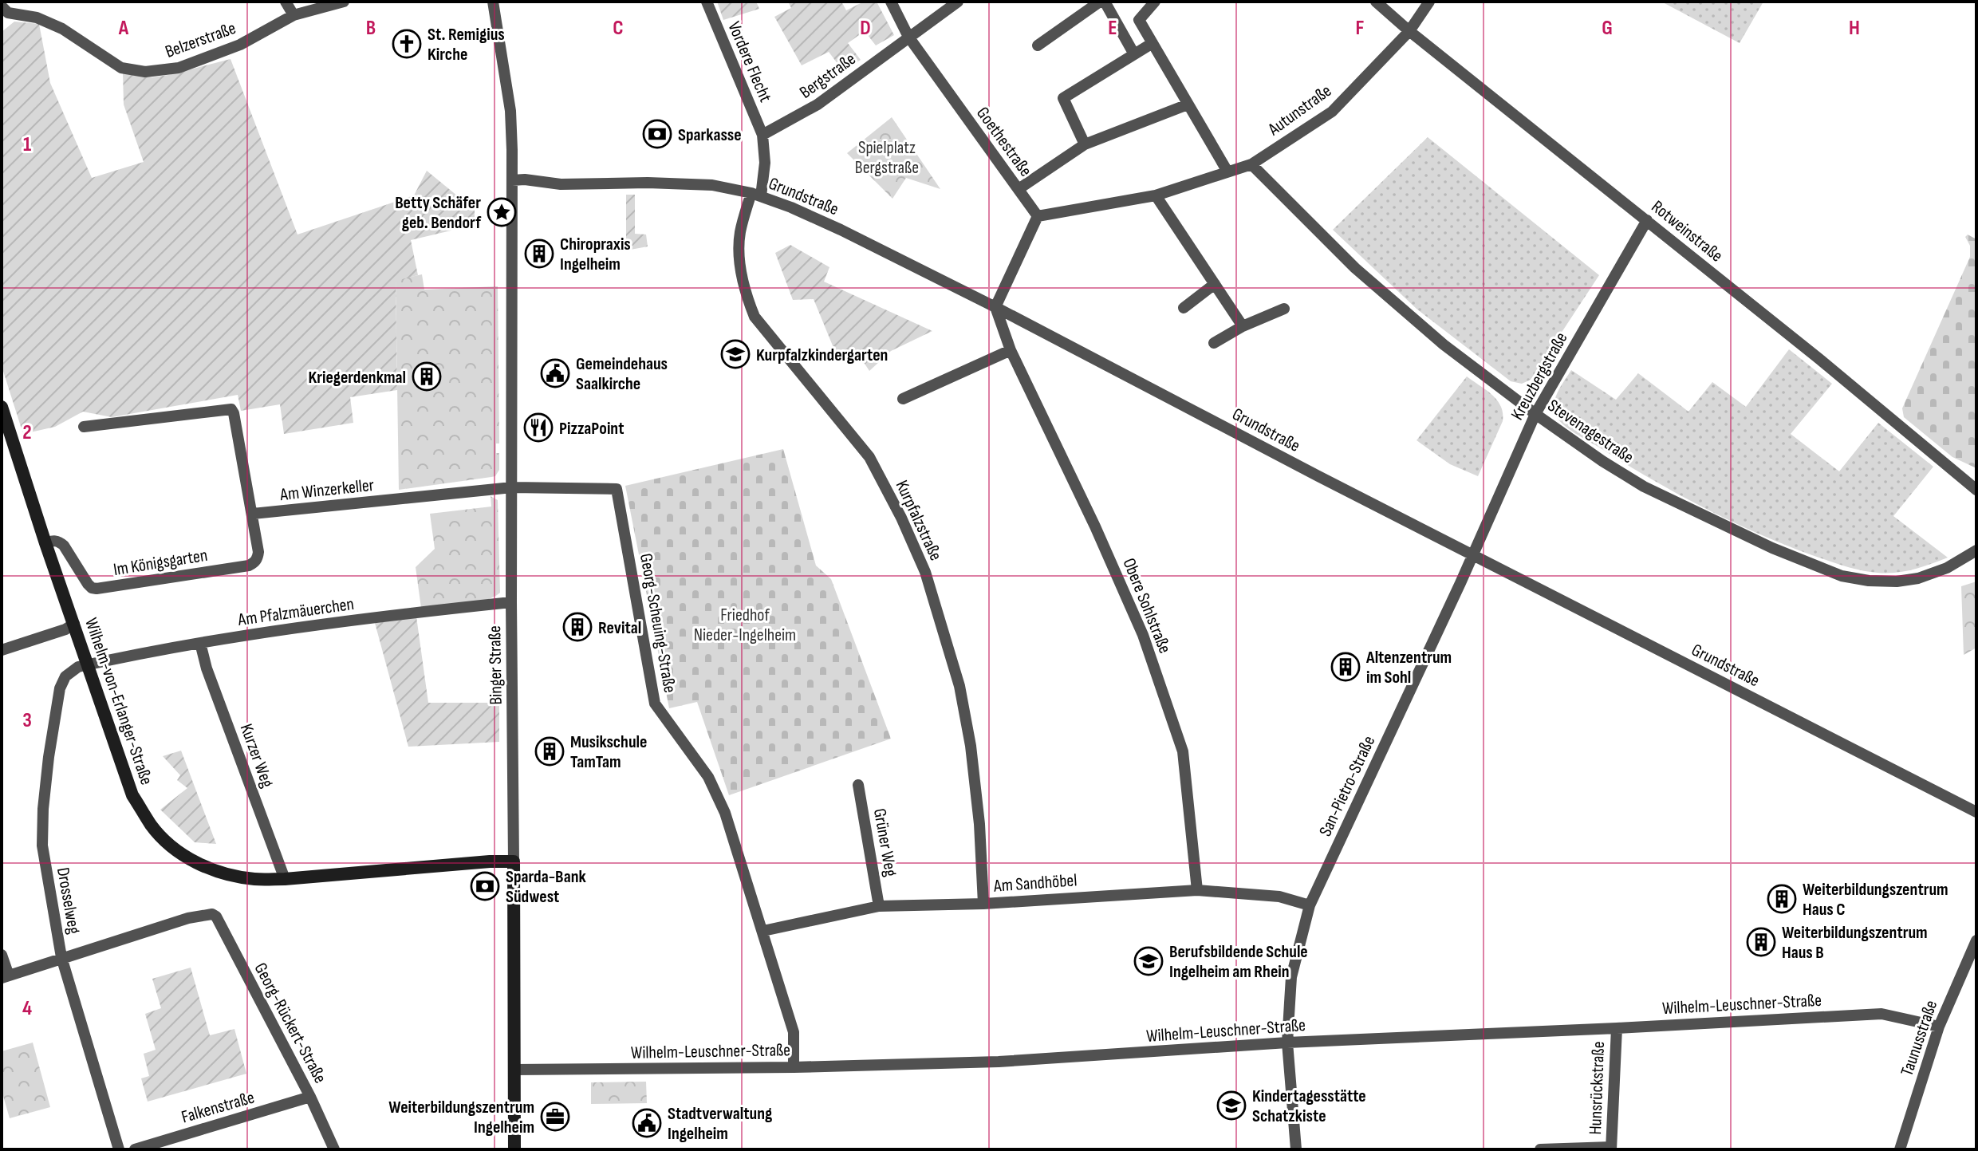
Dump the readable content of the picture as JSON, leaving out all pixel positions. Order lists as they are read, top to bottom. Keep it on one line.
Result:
{"streets":{"main road":["Binger Straße","Wilhelm-von-Erlanger-Straße"],"street":["Belzerstraße","Vordere Flecht","Bergstraße","Autunstraße","Goethestraße","Grundstraße","Rotweinstraße","Kreuzbergstraße","Stevenagestraße","Am Winzerkeller","Kurpfalzstraße","Im Königsgarten","Obere Sohlstraße","Am Pfalzmäuerchen","Georg-Scheuing-Straße","Kurzer Weg","San-Pietro-Straße","Grüner Weg","Am Sandhöbel","Drosselweg","Wilhelm-Leuschner-Straße","Georg-Rückert-Straße","Taunusstraße","Hunsrückstraße","Falkenstraße"]},"crossings":[["Vordere Flecht","Bergstraße"],["Bergstraße","Goethestraße"],["Autunstraße","Goethestraße"],["Autunstraße","Rotweinstraße"],["Autunstraße","Stevenagestraße"],["Grundstraße","Kreuzbergstraße"],["Grundstraße","Kurpfalzstraße"],["Grundstraße","Obere Sohlstraße"],["Grundstraße","Binger Straße"],["Grundstraße","San-Pietro-Straße"],["Rotweinstraße","Kreuzbergstraße"],["Kreuzbergstraße","Stevenagestraße"],["Kreuzbergstraße","San-Pietro-Straße"],["Am Winzerkeller","Im Königsgarten"],["Am Winzerkeller","Georg-Scheuing-Straße"],["Am Winzerkeller","Binger Straße"],["Kurpfalzstraße","Am Sandhöbel"],["Im Königsgarten","Wilhelm-von-Erlanger-Straße"],["Obere Sohlstraße","Am Sandhöbel"],["Am Pfalzmäuerchen","Binger Straße"],["Am Pfalzmäuerchen","Wilhelm-von-Erlanger-Straße"],["Am Pfalzmäuerchen","Kurzer Weg"],["Am Pfalzmäuerchen","Drosselweg"],["Georg-Scheuing-Straße","Binger Straße"],["Georg-Scheuing-Straße","Am Sandhöbel"],["Georg-Scheuing-Straße","Wilhelm-Leuschner-Straße"],["Binger Straße","Wilhelm-von-Erlanger-Straße"],["Binger Straße","Wilhelm-Leuschner-Straße"],["Wilhelm-von-Erlanger-Straße","Kurzer Weg"],["Wilhelm-von-Erlanger-Straße","Drosselweg"],["San-Pietro-Straße","Am Sandhöbel"],["San-Pietro-Straße","Wilhelm-Leuschner-Straße"],["Grüner Weg","Am Sandhöbel"],["Drosselweg","Georg-Rückert-Straße"],["Wilhelm-Leuschner-Straße","Taunusstraße"],["Wilhelm-Leuschner-Straße","Hunsrückstraße"],["Georg-Rückert-Straße","Falkenstraße"]],"parks":["Spielplatz Bergstraße","Friedhof Nieder-Ingelheim"],"places":{"church":["St. Remigius Kirche"],"bank":["Sparkasse","Sparda-Bank Südwest"],"place":["Betty Schäfer geb. Bendorf"],"building":["Chiropraxis Ingelheim","Kriegerdenkmal","Revital","Altenzentrum im Sohl","Musikschule TamTam","Weiterbildungszentrum Haus C","Weiterbildungszentrum Haus B"],"school or university":["Kurpfalzkindergarten","Berufsbildende Schule Ingelheim am Rhein","Kindertagesstätte Schatzkiste"],"public building":["Gemeindehaus Saalkirche","Stadtverwaltung Ingelheim"],"restaurant":["PizzaPoint"],"office":["Weiterbildungszentrum Ingelheim"]},"grid":{"columns":["A","B","C","D","E","F","G","H"],"rows":["1","2","3","4"]}}
